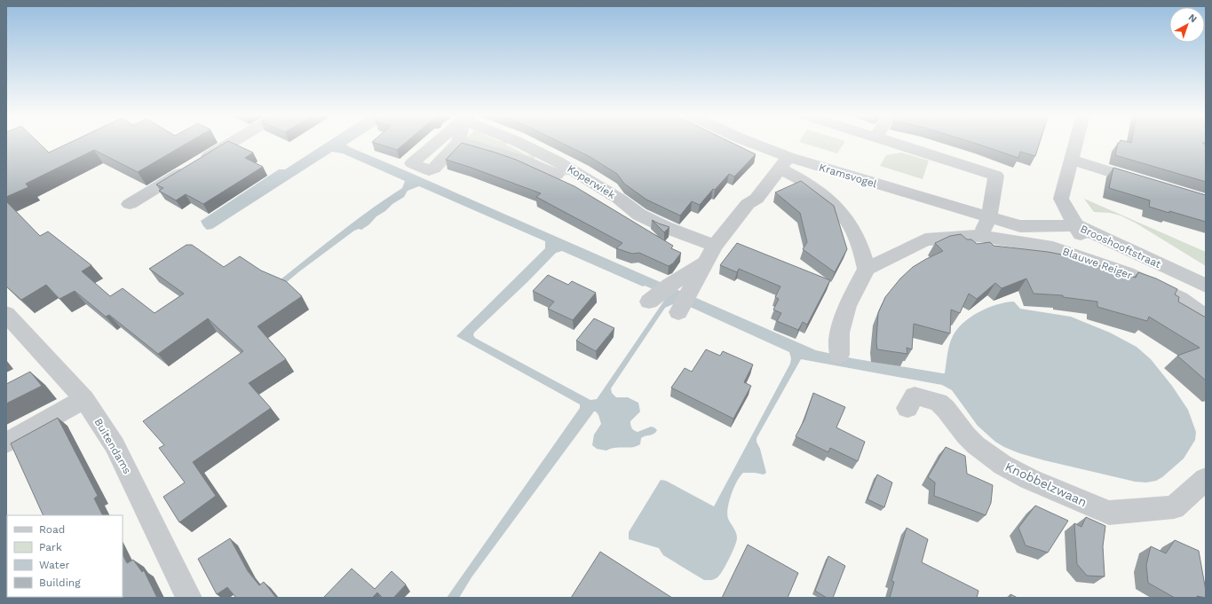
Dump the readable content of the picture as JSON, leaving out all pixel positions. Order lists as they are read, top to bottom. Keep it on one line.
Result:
{"streets":{"street":["Kramsvogel","Koperwiek","Brooshooftstraat","Blauwe Reiger","Buitendams","Knobbelzwaan"]},"legend":["Road","Park","Water","Building"],"north":"top right"}
